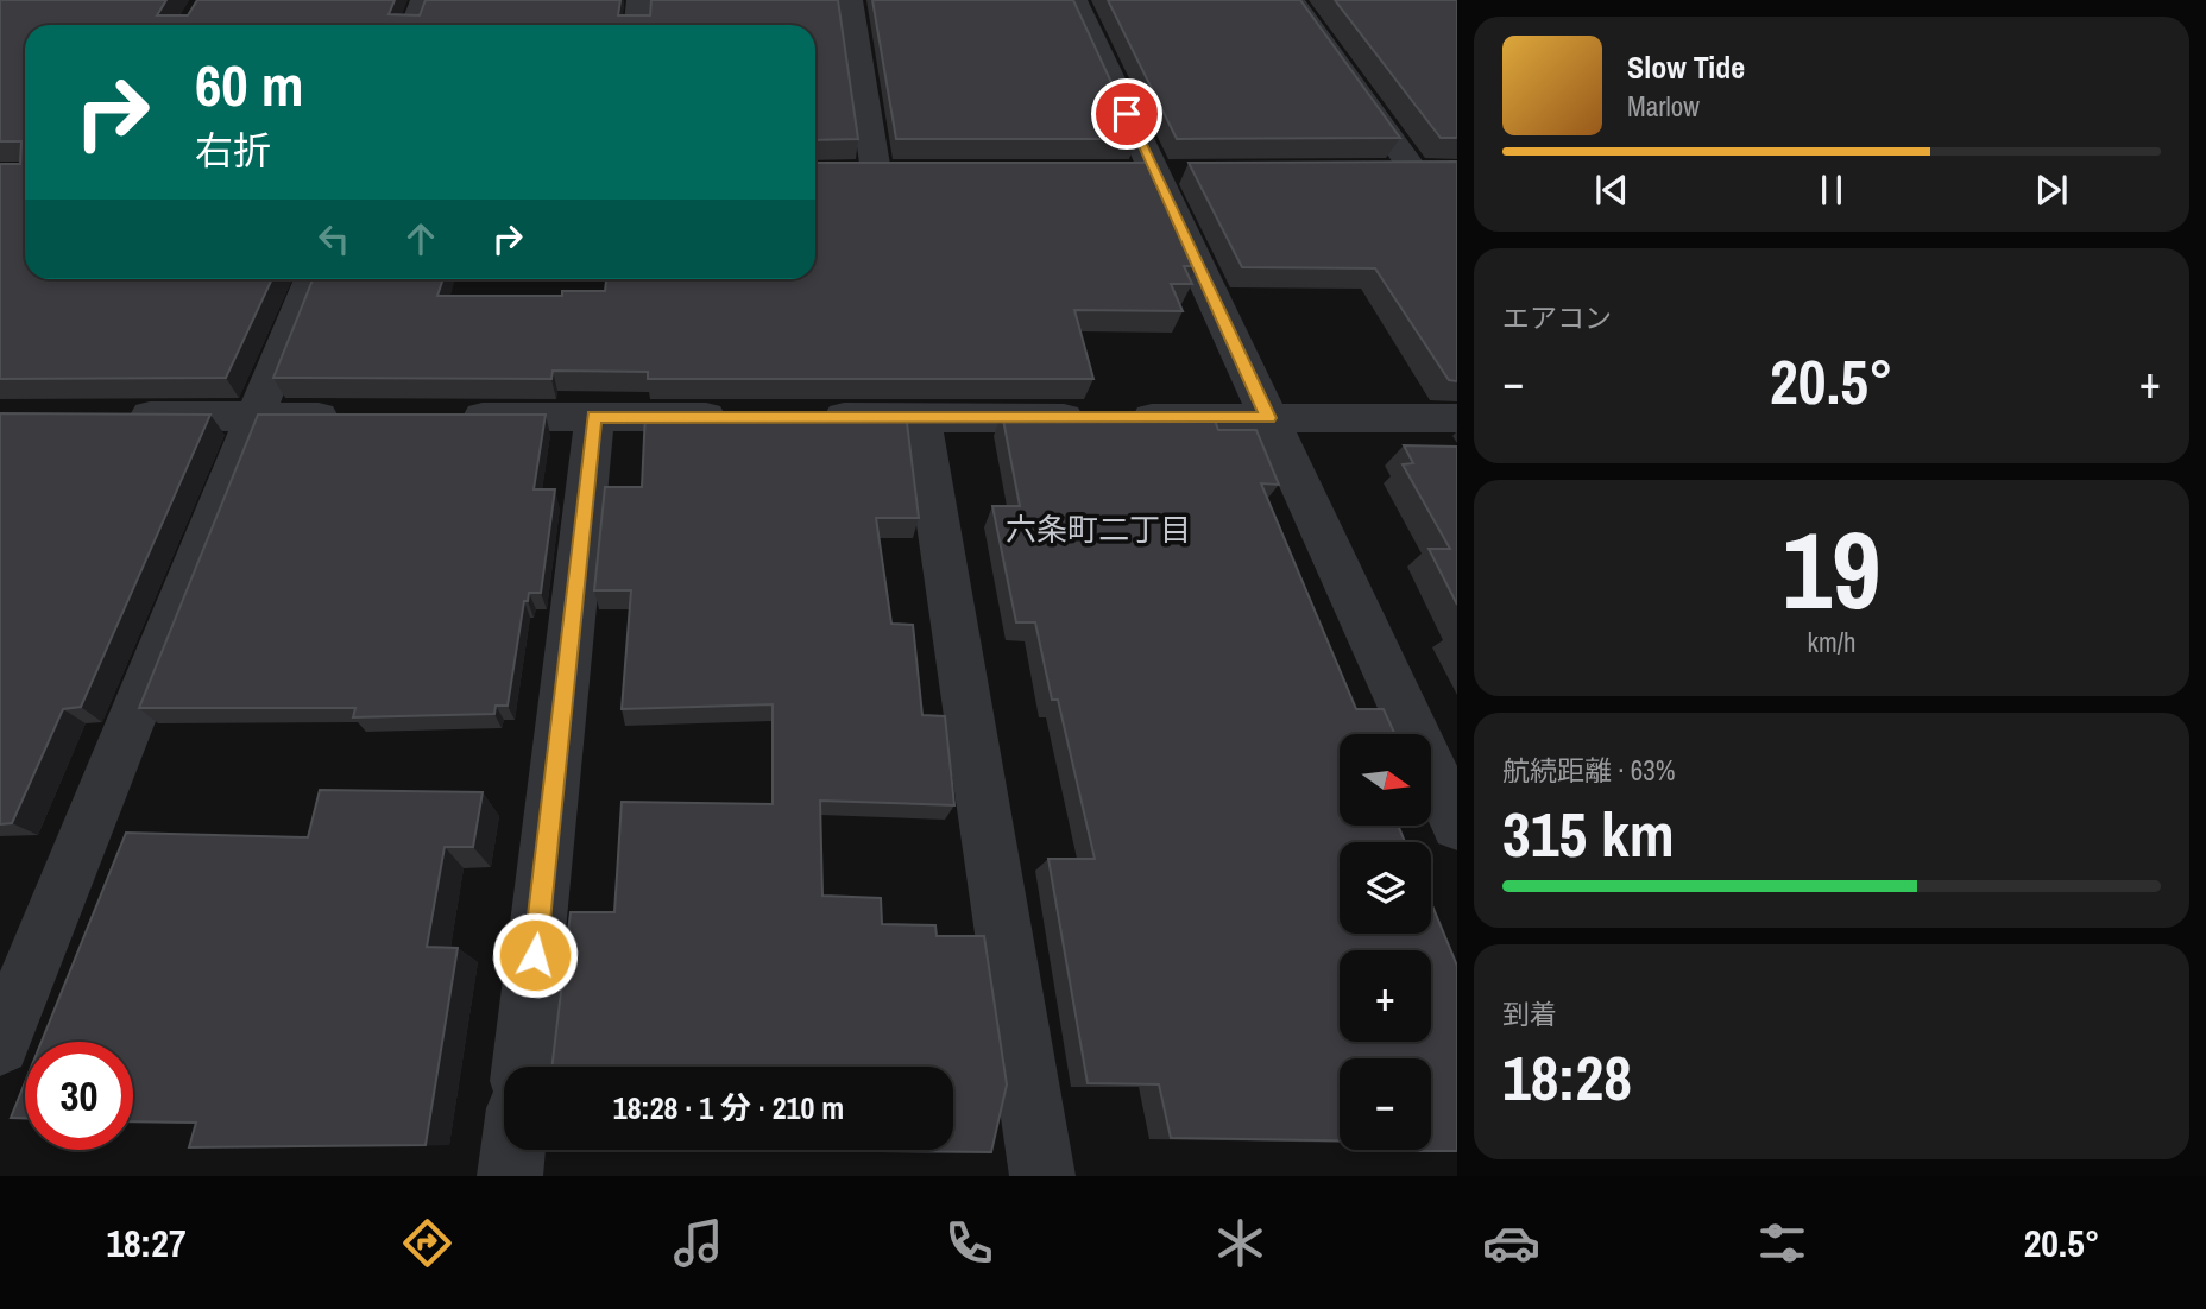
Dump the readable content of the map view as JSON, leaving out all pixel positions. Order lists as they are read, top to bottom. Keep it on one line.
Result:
{"districts":["六条町二丁目"],"north":"right","page":{"turn":["60 m","右折"],"song":["Slow Tide","Marlow"],"tile":["エアコン",["19","km/h"],["航続距離 · 63%","315 km"],["到着","18:28"]],"heat":["−","20.5°","+"],"map_buttons":["+","−"],"limit":"30","trip":"18:28 · 1 分 · 210 m","tabs":["18:27","20.5°"]}}
